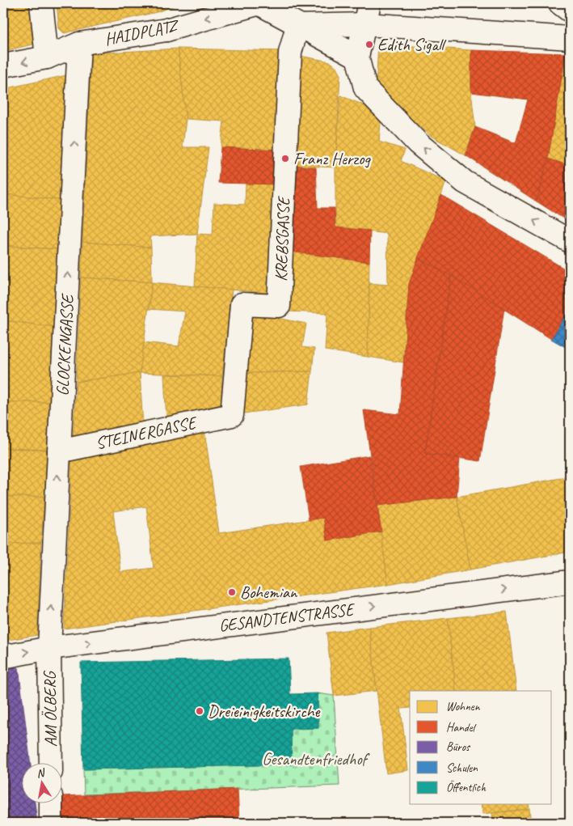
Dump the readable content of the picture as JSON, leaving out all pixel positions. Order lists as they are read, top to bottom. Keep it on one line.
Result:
{"streets":{"street":["HAIDPLATZ","KREBSGASSE","GLOCKENGASSE","STEINERGASSE","GESANDTENSTRASSE","AM ÖLBERG"]},"crossings":[["HAIDPLATZ","KREBSGASSE"],["HAIDPLATZ","GLOCKENGASSE"],["KREBSGASSE","STEINERGASSE"],["GLOCKENGASSE","STEINERGASSE"],["GLOCKENGASSE","GESANDTENSTRASSE"],["GLOCKENGASSE","AM ÖLBERG"],["GESANDTENSTRASSE","AM ÖLBERG"]],"one_way":["HAIDPLATZ","GLOCKENGASSE","GESANDTENSTRASSE"],"parks":["Gesandtenfriedhof"],"places":["Edith Sigall","Franz Herzog","Bohemian","Dreieinigkeitskirche"],"legend":["Wohnen","Handel","Büros","Schulen","Öffentlich"],"north":"top"}
